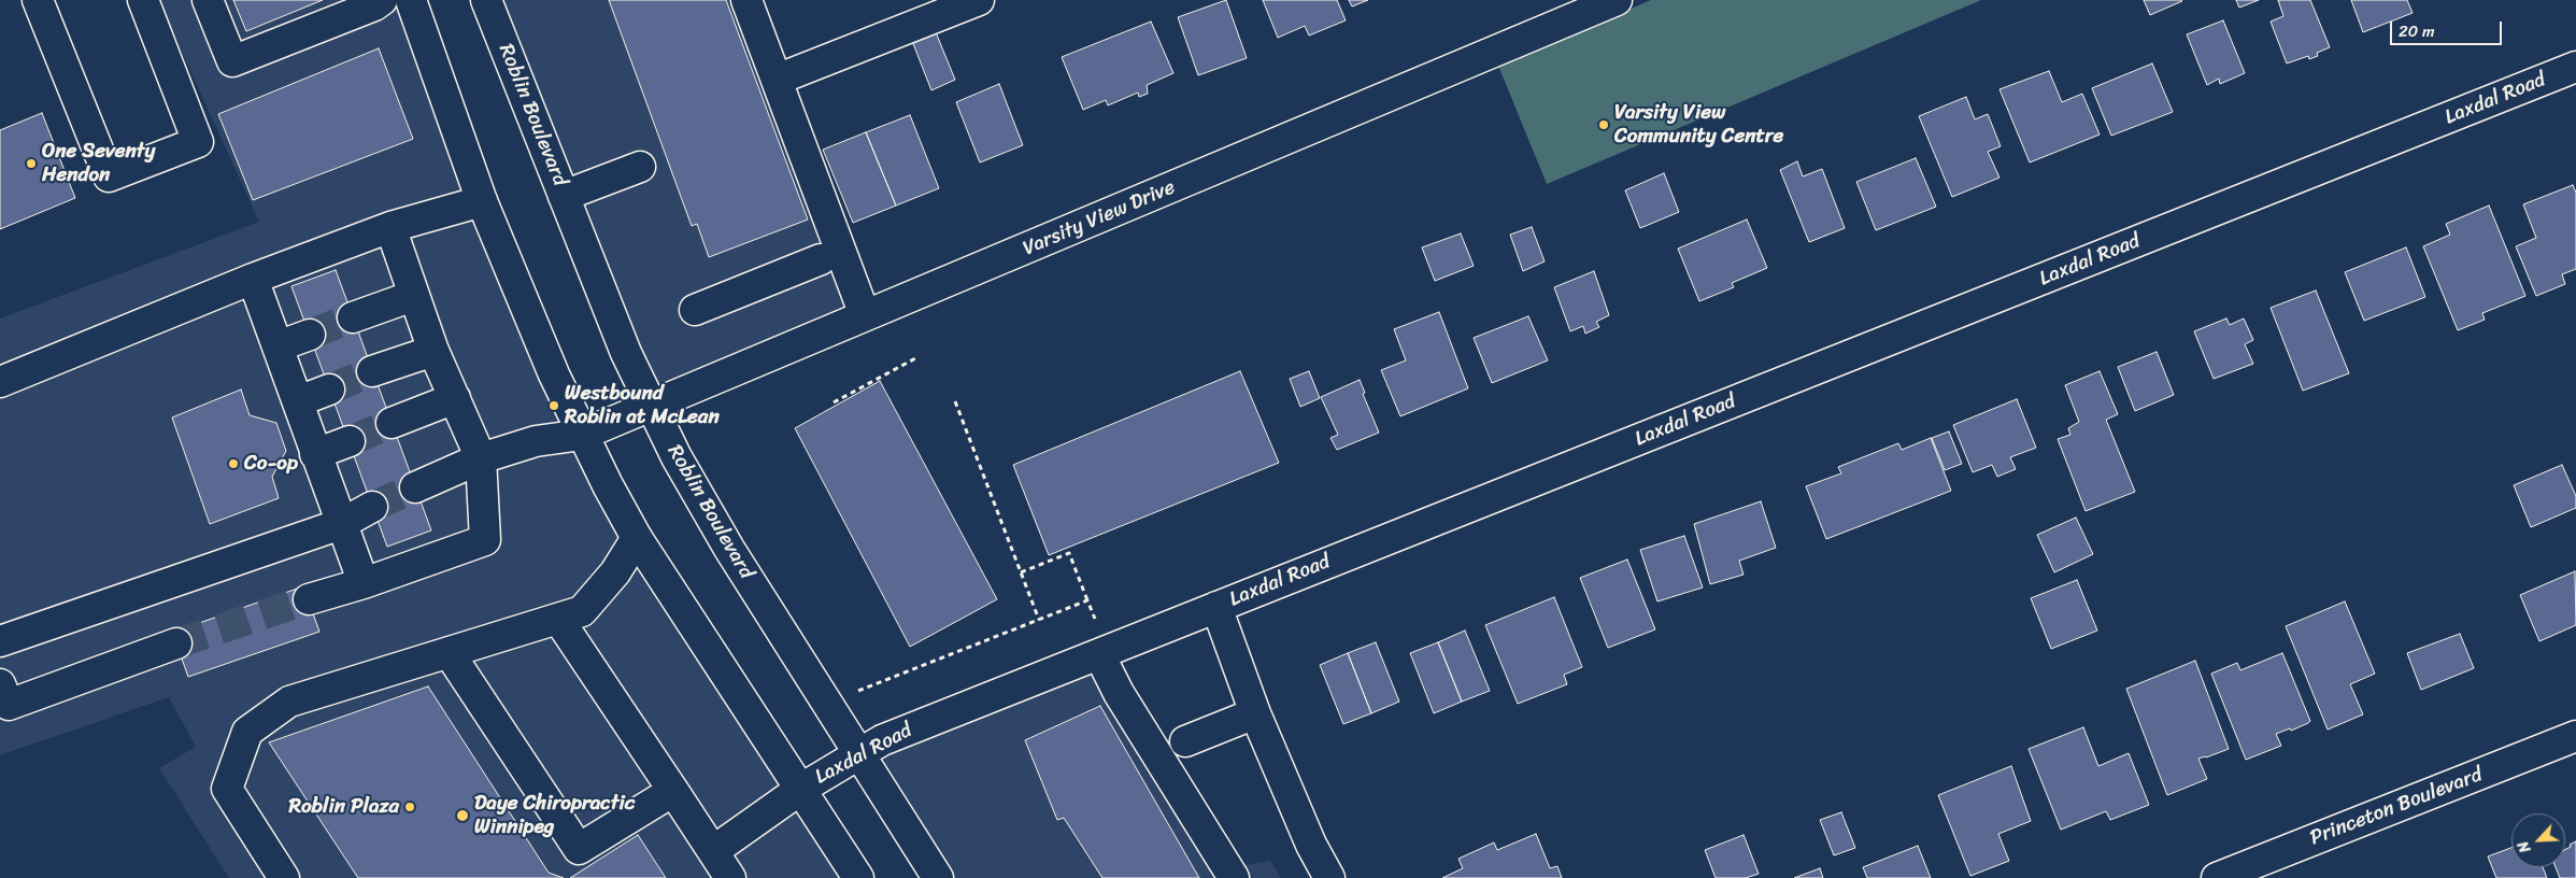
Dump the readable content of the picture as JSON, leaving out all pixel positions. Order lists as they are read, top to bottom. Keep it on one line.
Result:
{"streets":{"street":["Laxdal Road","Roblin Boulevard","Varsity View Drive","Princeton Boulevard"]},"crossings":[["Laxdal Road","Roblin Boulevard"],["Roblin Boulevard","Varsity View Drive"]],"places":["Varsity View Community Centre","One Seventy Hendon","Westbound Roblin at McLean","Co-op","Roblin Plaza","Daye Chiropractic Winnipeg"],"scale_bar":"20 m","north":"bottom left"}
